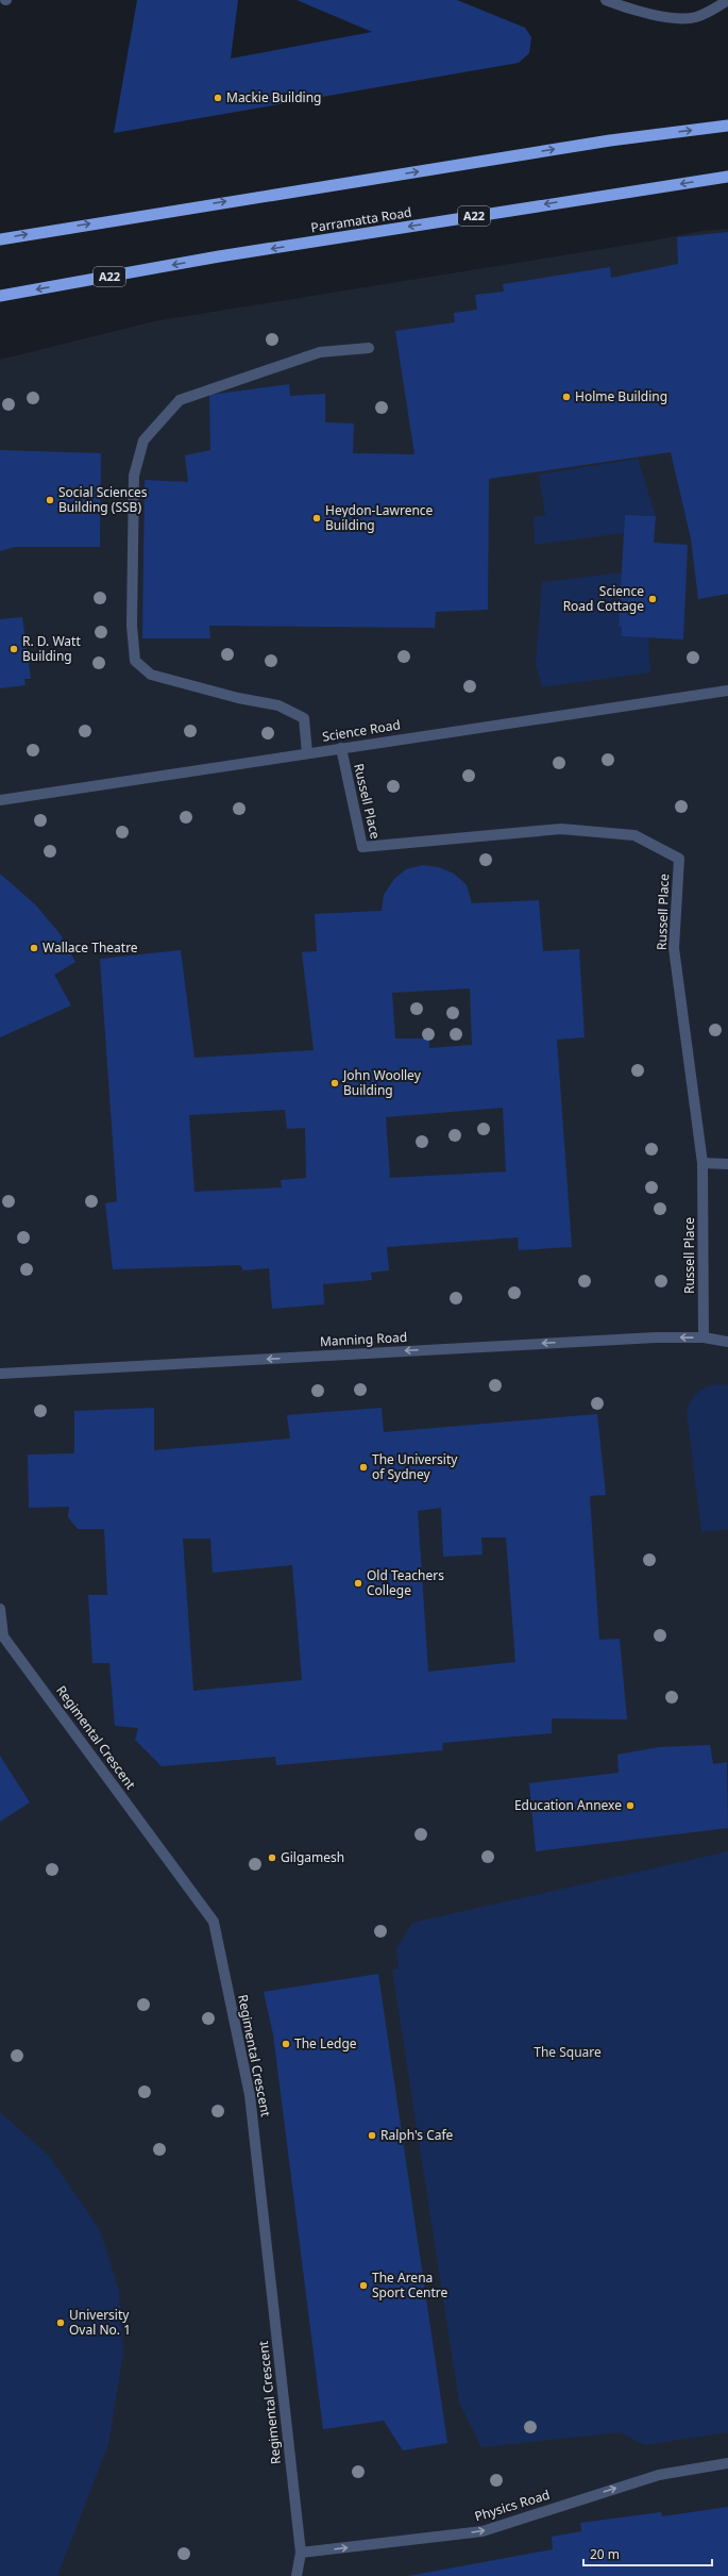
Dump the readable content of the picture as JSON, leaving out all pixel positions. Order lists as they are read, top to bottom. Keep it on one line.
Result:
{"streets":{"highway":["A22","Parramatta Road"],"street":["Science Road","Russell Place","Manning Road","Regimental Crescent","Physics Road"]},"crossings":[["Science Road","Russell Place"],["Russell Place","Manning Road"],["Regimental Crescent","Physics Road"]],"one_way":["Manning Road","Physics Road"],"parks":["The Square"],"places":["Mackie Building","Holme Building","Social Sciences Building (SSB)","Heydon-Lawrence Building","Science Road Cottage","R. D. Watt Building","Wallace Theatre","John Woolley Building","The University of Sydney","Old Teachers College","Education Annexe","Gilgamesh","The Ledge","Ralph's Cafe","The Arena Sport Centre","University Oval No. 1"],"scale_bar":"20 m"}
